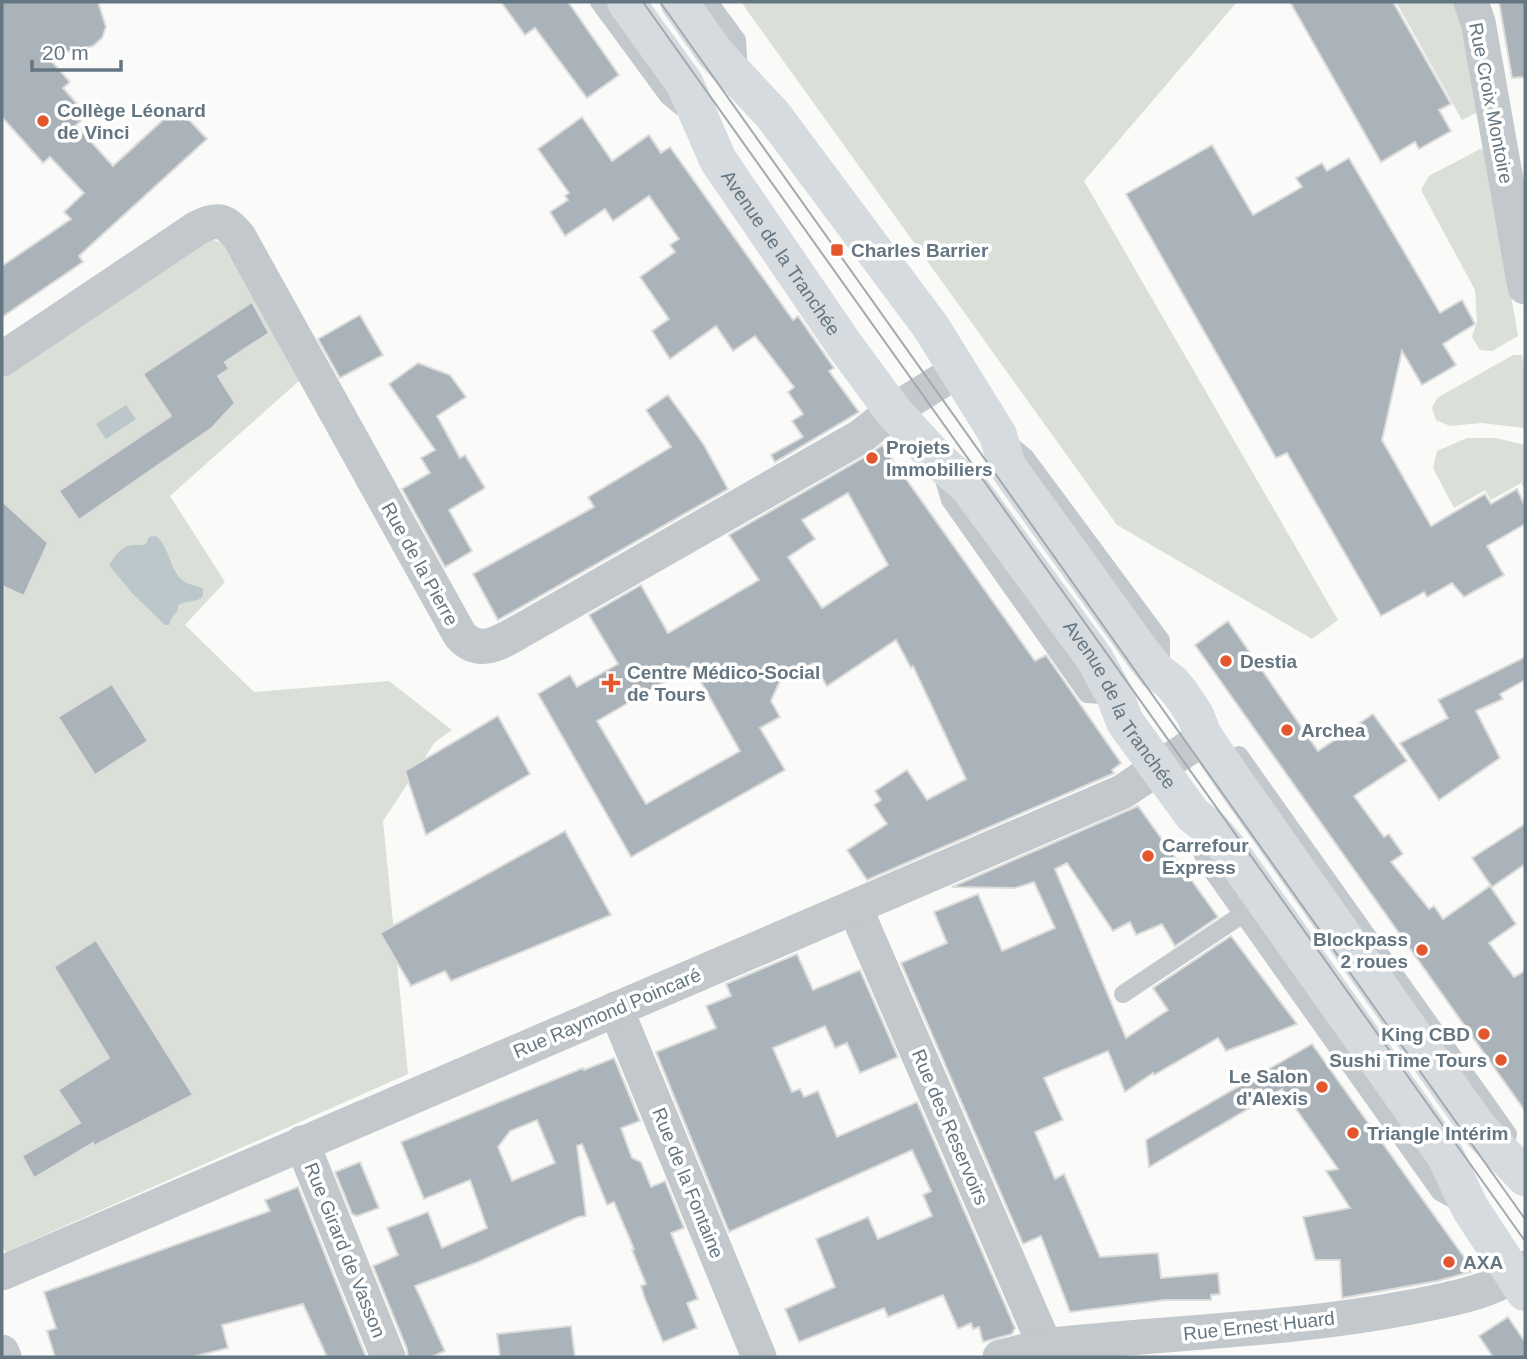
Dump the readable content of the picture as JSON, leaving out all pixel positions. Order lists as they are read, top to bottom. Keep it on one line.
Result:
{"streets":{"main road":["Avenue de la Tranchée"],"street":["Rue Croix Montoire","Rue de la Pierre","Rue Raymond Poincaré","Rue des Reservoirs","Rue de la Fontaine","Rue Girard de Vasson","Rue Ernest Huard"]},"crossings":[["Avenue de la Tranchée","Rue de la Pierre"],["Avenue de la Tranchée","Rue Raymond Poincaré"],["Avenue de la Tranchée","Rue Ernest Huard"],["Rue Raymond Poincaré","Rue des Reservoirs"],["Rue Raymond Poincaré","Rue de la Fontaine"],["Rue Raymond Poincaré","Rue Girard de Vasson"],["Rue des Reservoirs","Rue Ernest Huard"]],"places":{"other":["Collège Léonard de Vinci","Projets Immobiliers","Destia","Archea","Carrefour Express","Blockpass 2 roues","King CBD","Sushi Time Tours","Le Salon d'Alexis","Triangle Intérim","AXA"],"transit":["Charles Barrier"],"health":["Centre Médico-Social de Tours"]},"scale_bar":"20 m"}
